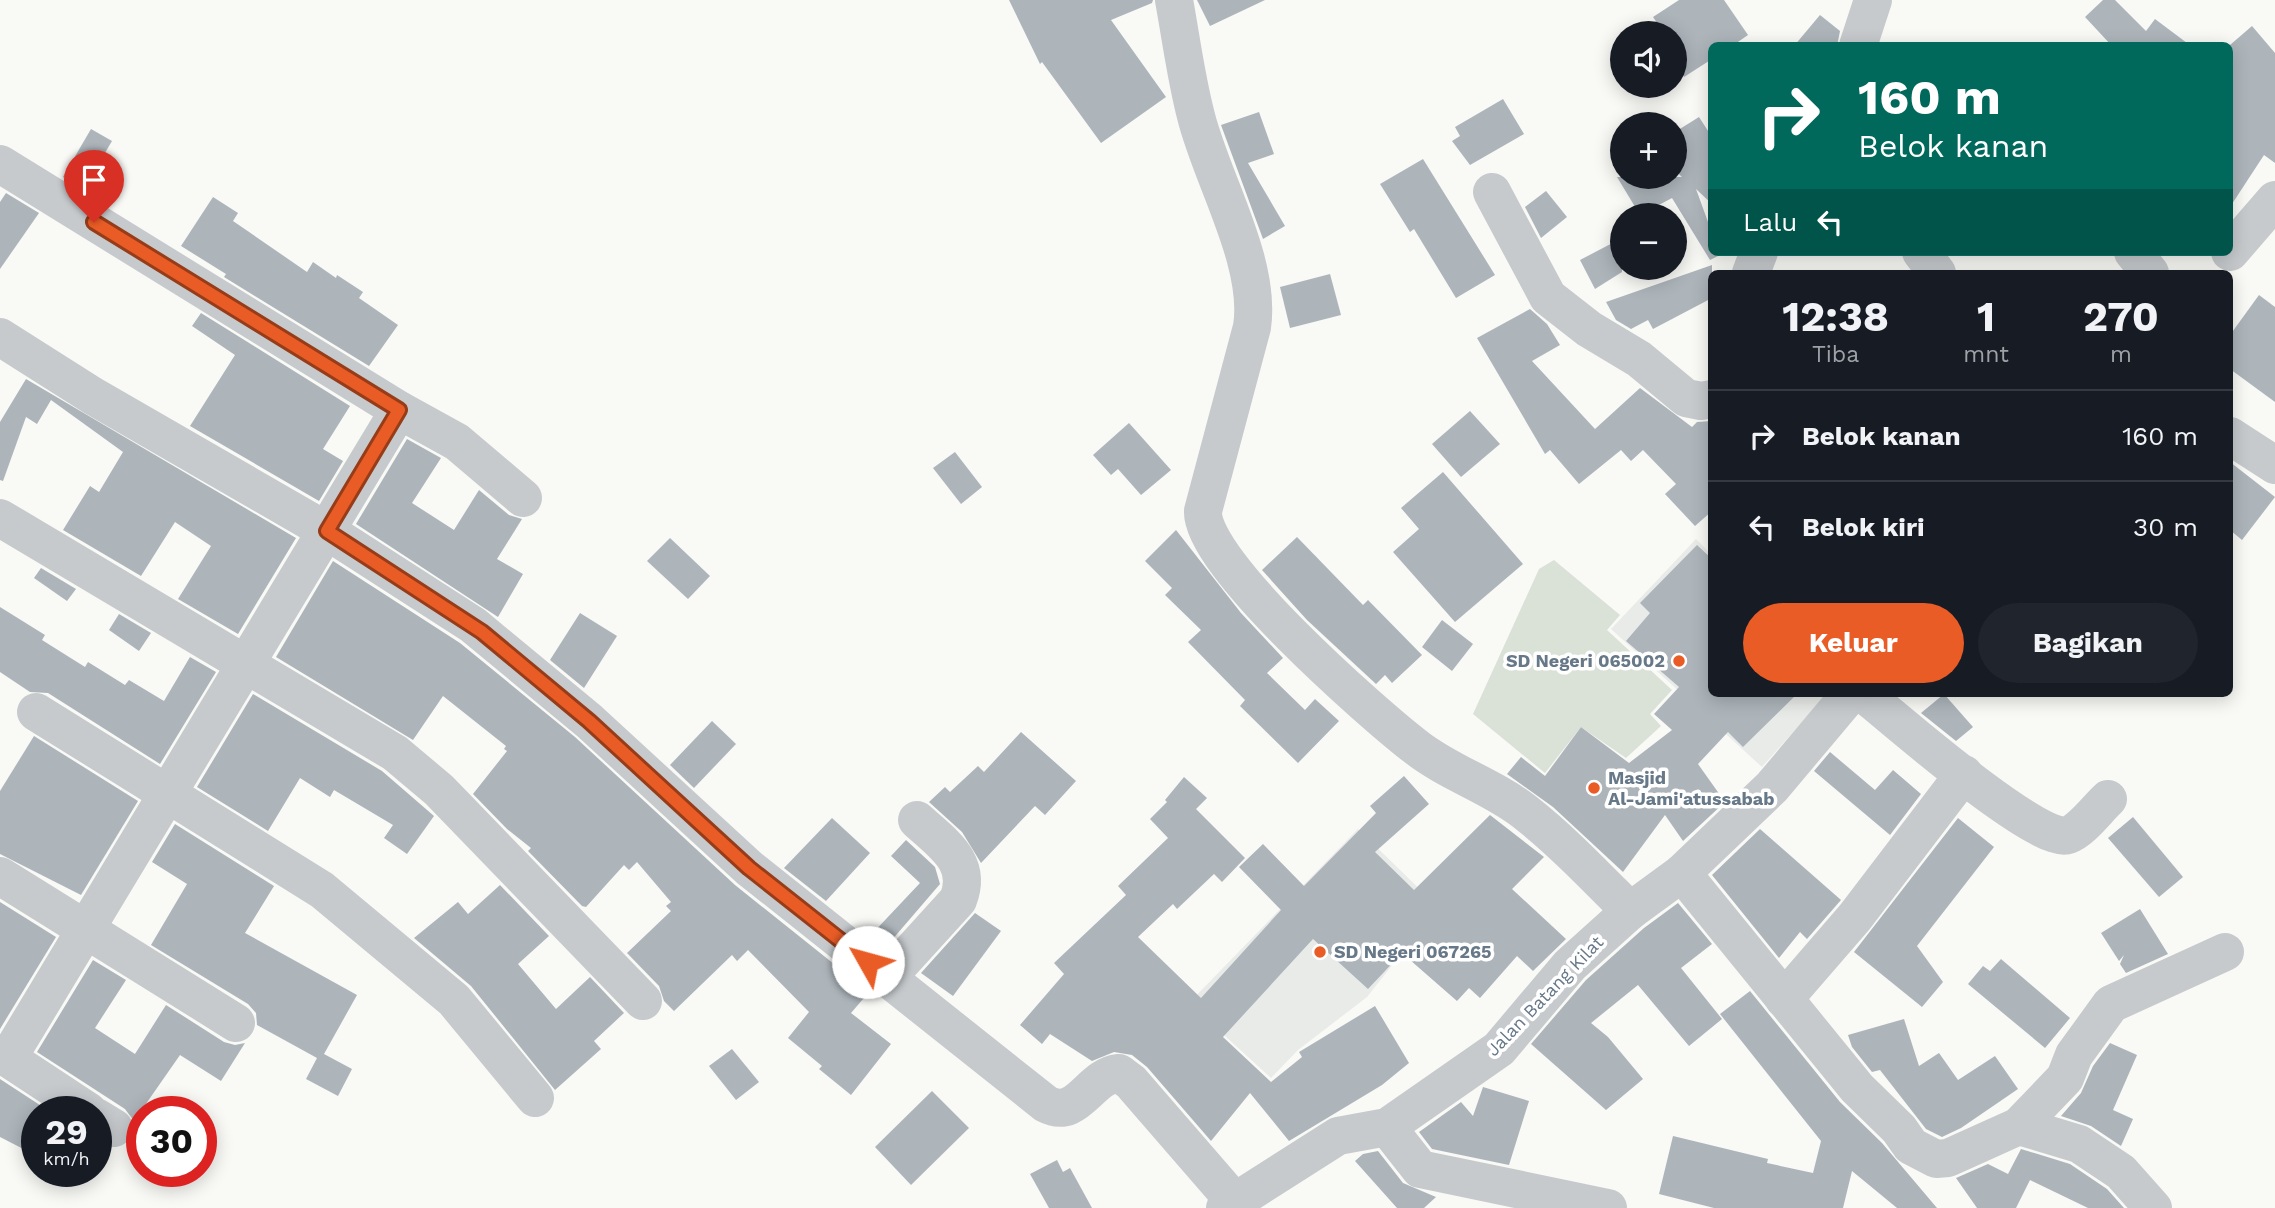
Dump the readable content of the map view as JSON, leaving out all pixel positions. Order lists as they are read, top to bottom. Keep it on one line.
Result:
{"streets":{"street":["Jalan Batang Kilat"]},"places":["SD Negeri 065002","Masjid Al-Jami'atussabab","SD Negeri 067265"],"page":{"map_buttons":["+","−"],"turn":["160 m","Belok kanan"],"then":"Lalu","eta":["12:38","Tiba","1","mnt","270","m"],"list":[{"name":"Belok kanan","value":"160 m"},{"name":"Belok kiri","value":"30 m"}],"buttons":["Keluar","Bagikan"],"speed":"29 km/h","limit":"30"}}
